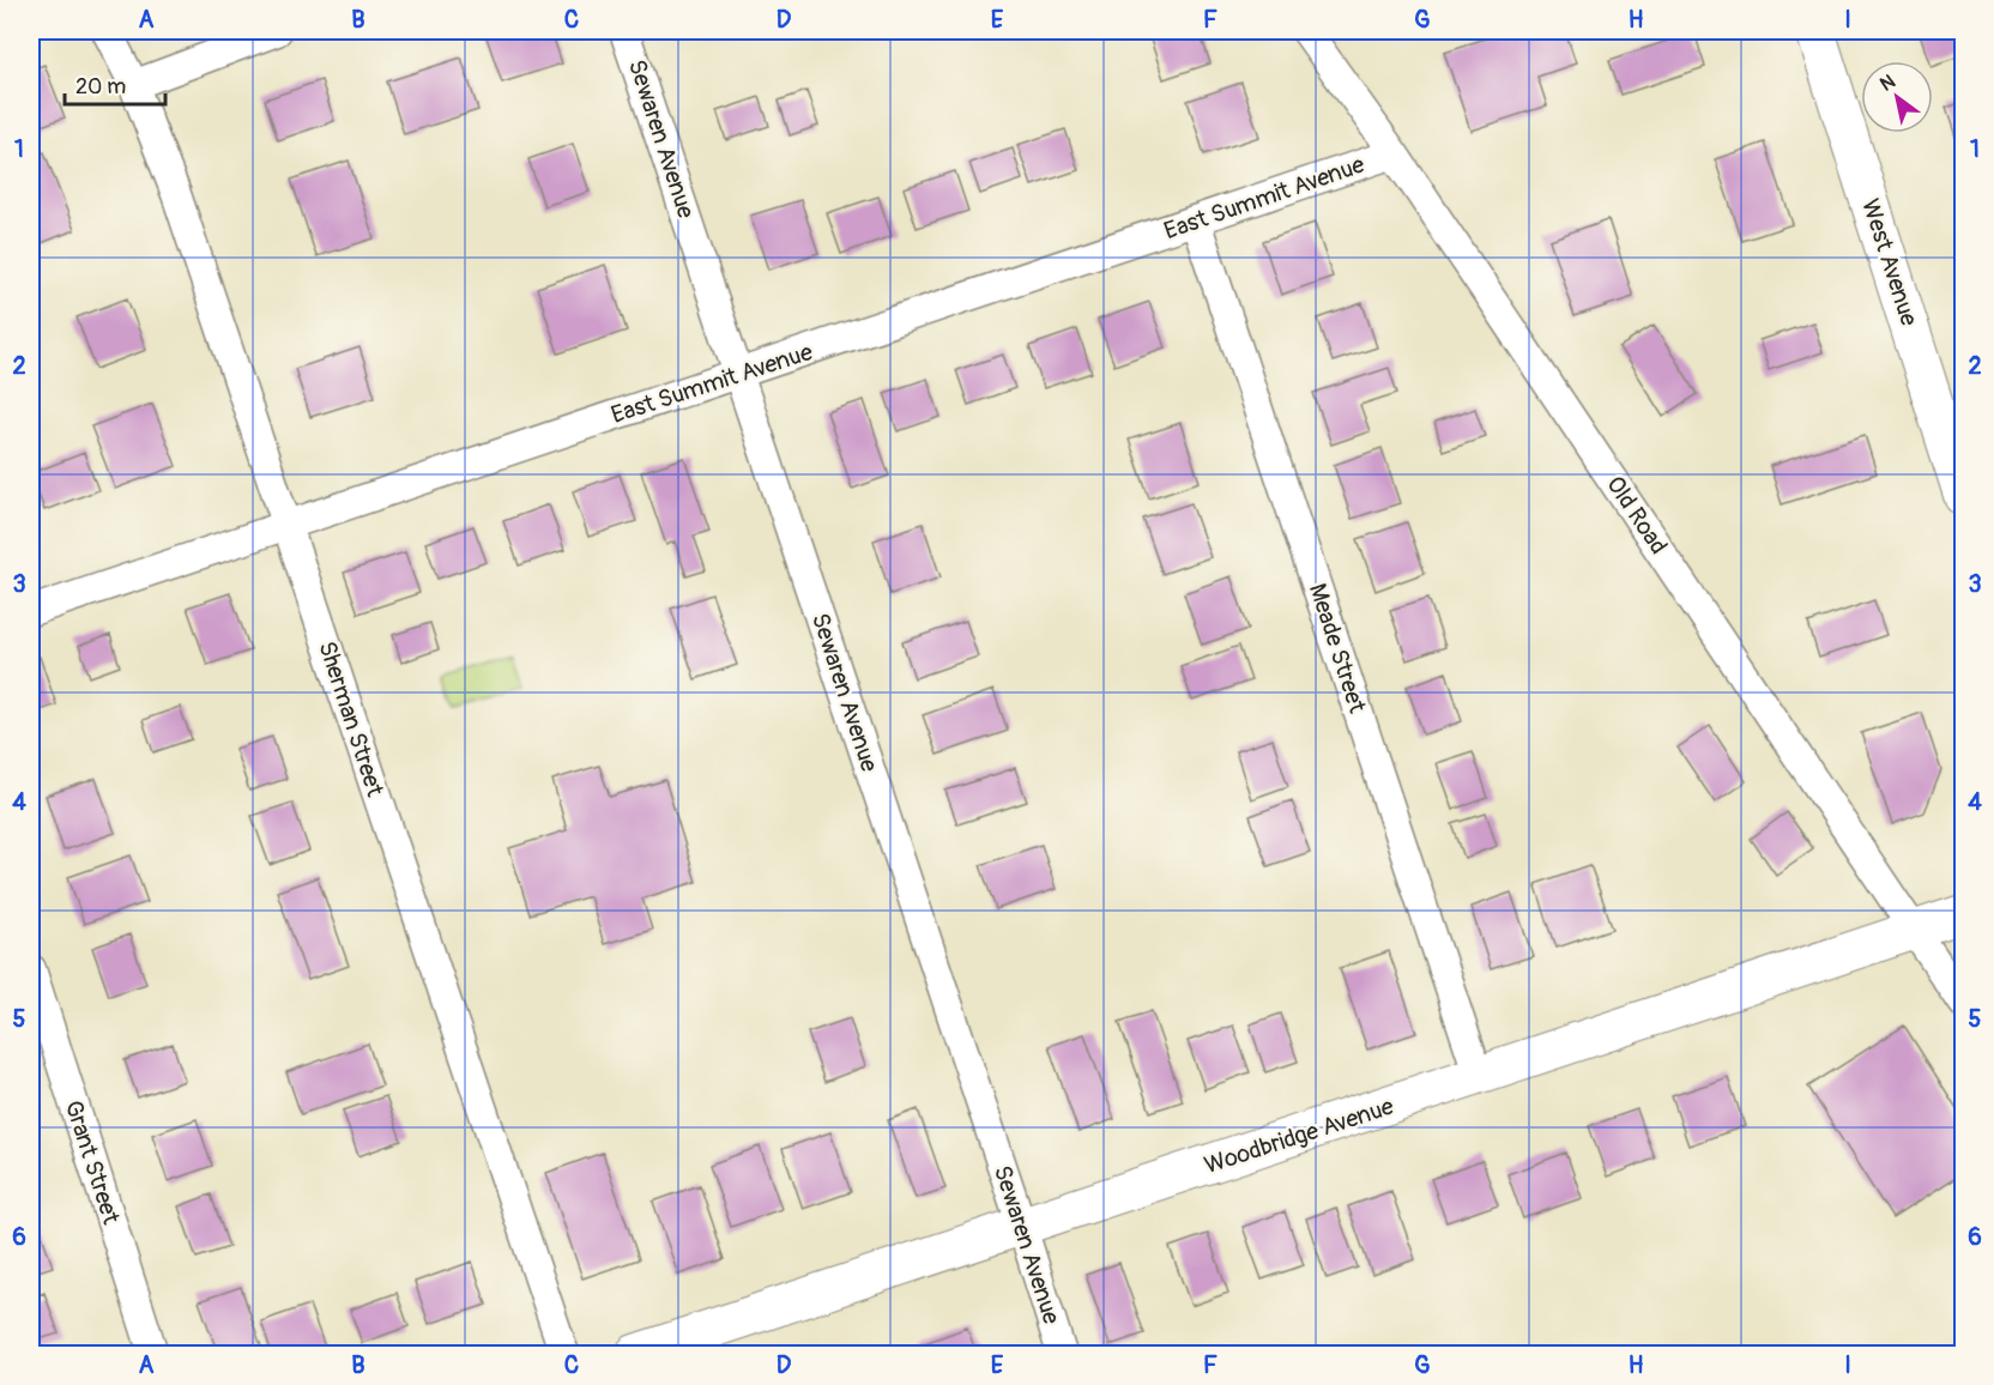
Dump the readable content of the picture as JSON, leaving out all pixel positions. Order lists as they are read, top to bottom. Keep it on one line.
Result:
{"streets":{"street":["Sewaren Avenue","East Summit Avenue","West Avenue","Old Road","Meade Street","Sherman Street","Woodbridge Avenue","Grant Street"]},"crossings":[["Sewaren Avenue","East Summit Avenue"],["Sewaren Avenue","Woodbridge Avenue"],["East Summit Avenue","Old Road"],["East Summit Avenue","Meade Street"],["East Summit Avenue","Sherman Street"],["Old Road","Woodbridge Avenue"],["Meade Street","Woodbridge Avenue"]],"scale_bar":"20 m","north":"top left","grid":{"columns":["A","B","C","D","E","F","G","H","I"],"rows":["1","2","3","4","5","6"]}}
